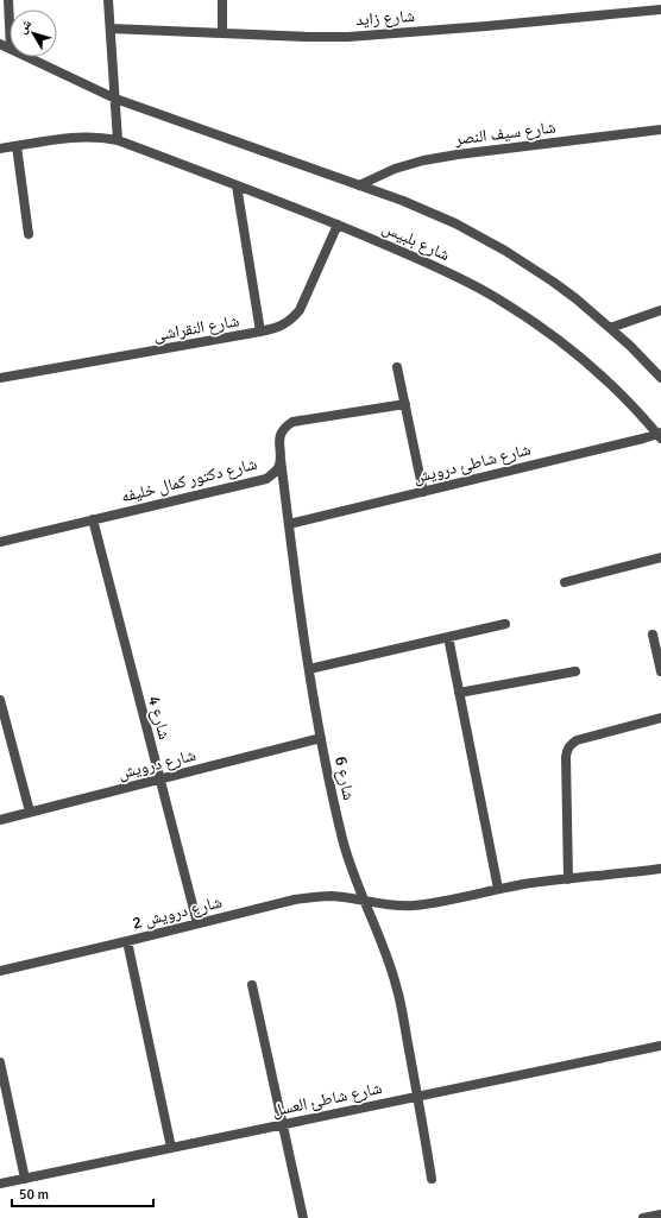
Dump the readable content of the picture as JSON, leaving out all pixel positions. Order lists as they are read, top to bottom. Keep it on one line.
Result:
{"streets":{"street":["شارع زايد","شارع سيف النصر","شارع بلبيس","شارع النقراشى","شارع شاطئ درويش","شارع دكتور كمال خليفه","شارع 4","شارع درويش","شارع 6","شارع درويش 2","شارع شاطئ العسل"]},"crossings":[["شارع سيف النصر","شارع بلبيس"],["شارع بلبيس","شارع النقراشى"],["شارع بلبيس","شارع شاطئ درويش"],["شارع شاطئ درويش","شارع 6"],["شارع دكتور كمال خليفه","شارع 4"],["شارع دكتور كمال خليفه","شارع 6"],["شارع 4","شارع درويش"],["شارع 4","شارع درويش 2"],["شارع درويش","شارع 6"],["شارع 6","شارع درويش 2"],["شارع 6","شارع شاطئ العسل"]],"scale_bar":"50 m","north":"top left"}
